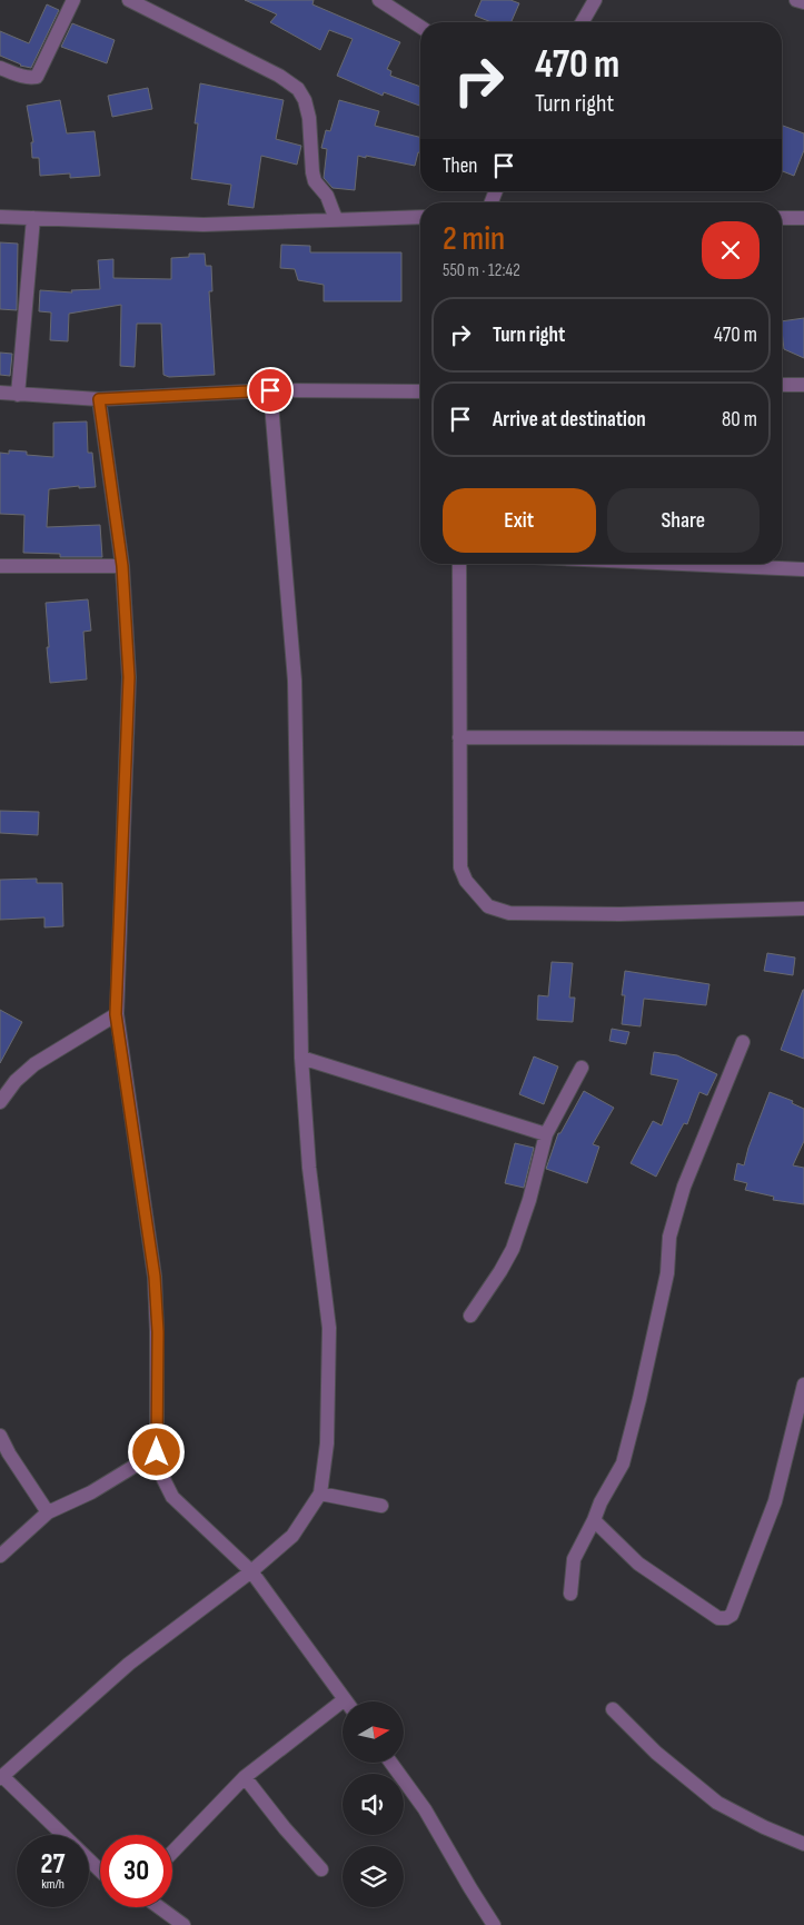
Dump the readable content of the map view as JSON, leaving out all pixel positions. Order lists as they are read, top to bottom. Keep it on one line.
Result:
{"north":"right","page":{"turn":["470 m","Turn right"],"then":"Then","heading":["2 min","550 m · 12:42"],"list":[{"name":"Turn right","value":"470 m"},{"name":"Arrive at destination","value":"80 m"}],"buttons":["Exit","Share"],"speed":"27 km/h","limit":"30"}}
